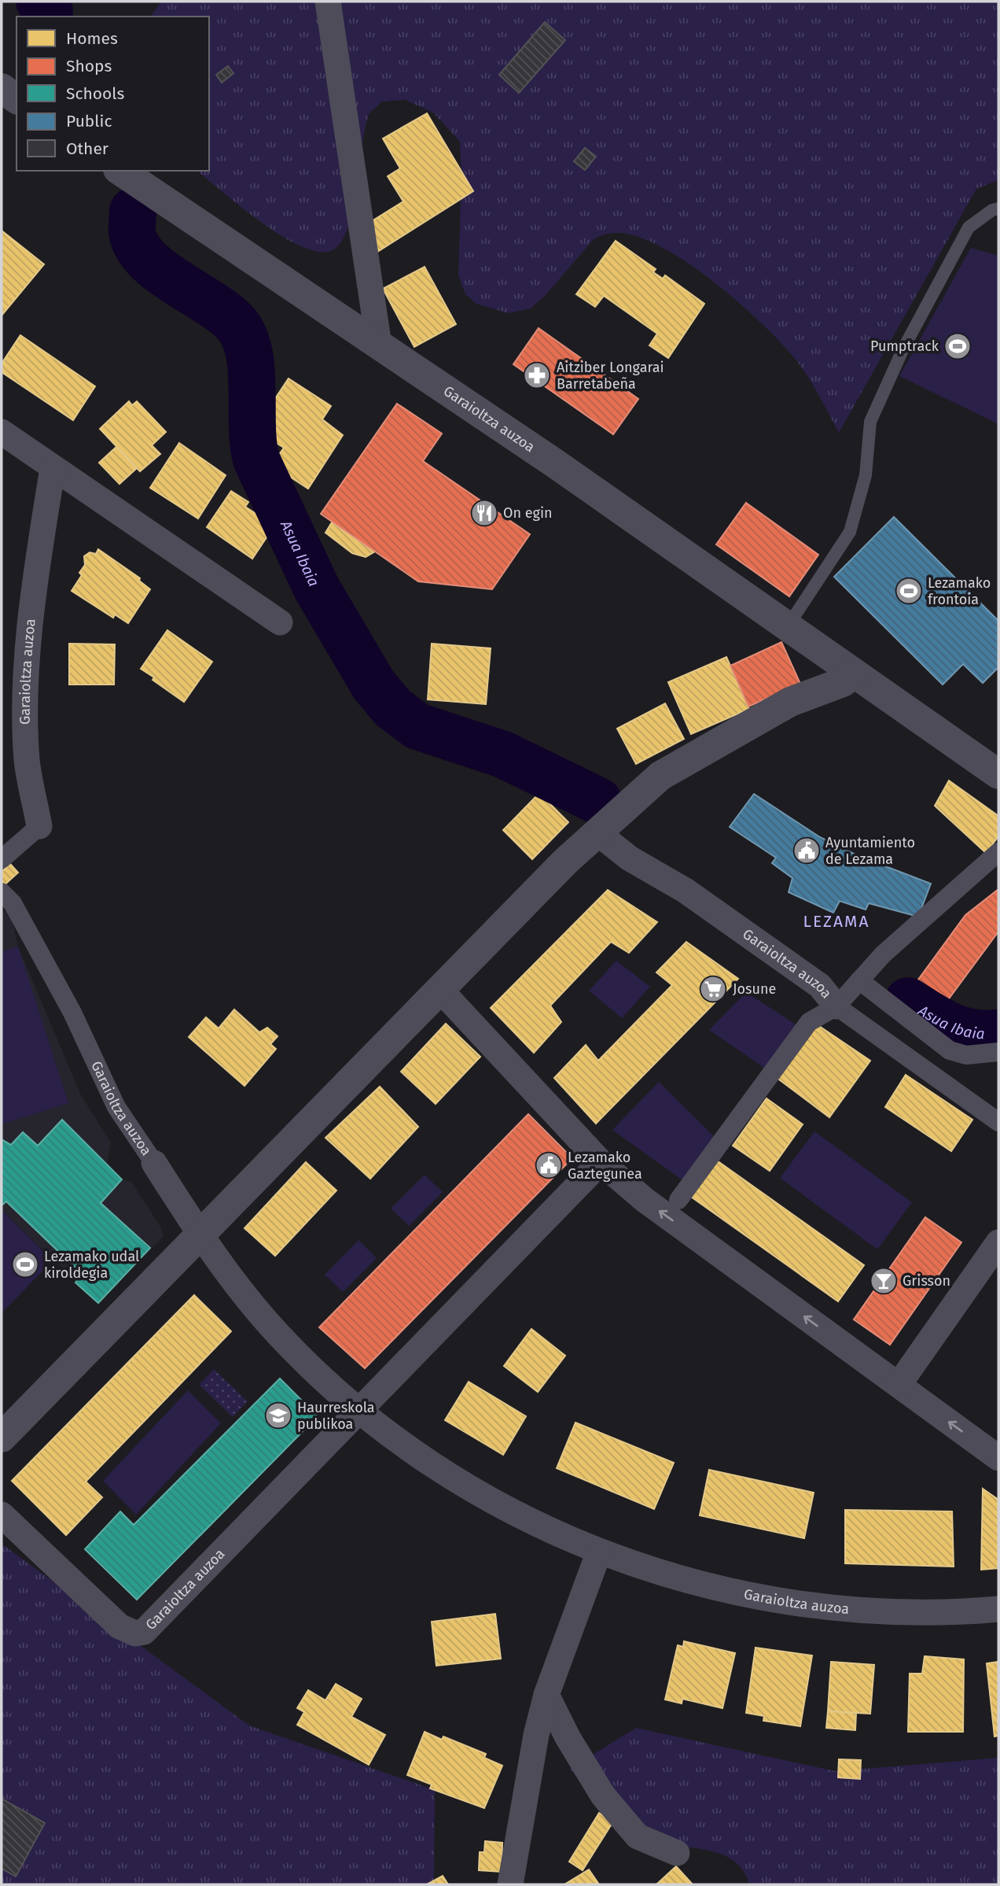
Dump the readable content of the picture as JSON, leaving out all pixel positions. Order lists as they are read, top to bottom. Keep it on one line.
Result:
{"streets":{"street":["Garaioltza auzoa"]},"districts":["LEZAMA"],"water":["Asua Ibaia"],"places":{"sports":["Pumptrack","Lezamako frontoia","Lezamako udal kiroldegia"],"pharmacy":["Aitziber Longarai Barretabeña"],"restaurant":["On egin"],"public building":["Ayuntamiento de Lezama","Lezamako Gaztegunea"],"supermarket":["Josune"],"bar":["Grisson"],"school or university":["Haurreskola publikoa"]},"legend":["Homes","Shops","Schools","Public","Other"]}
